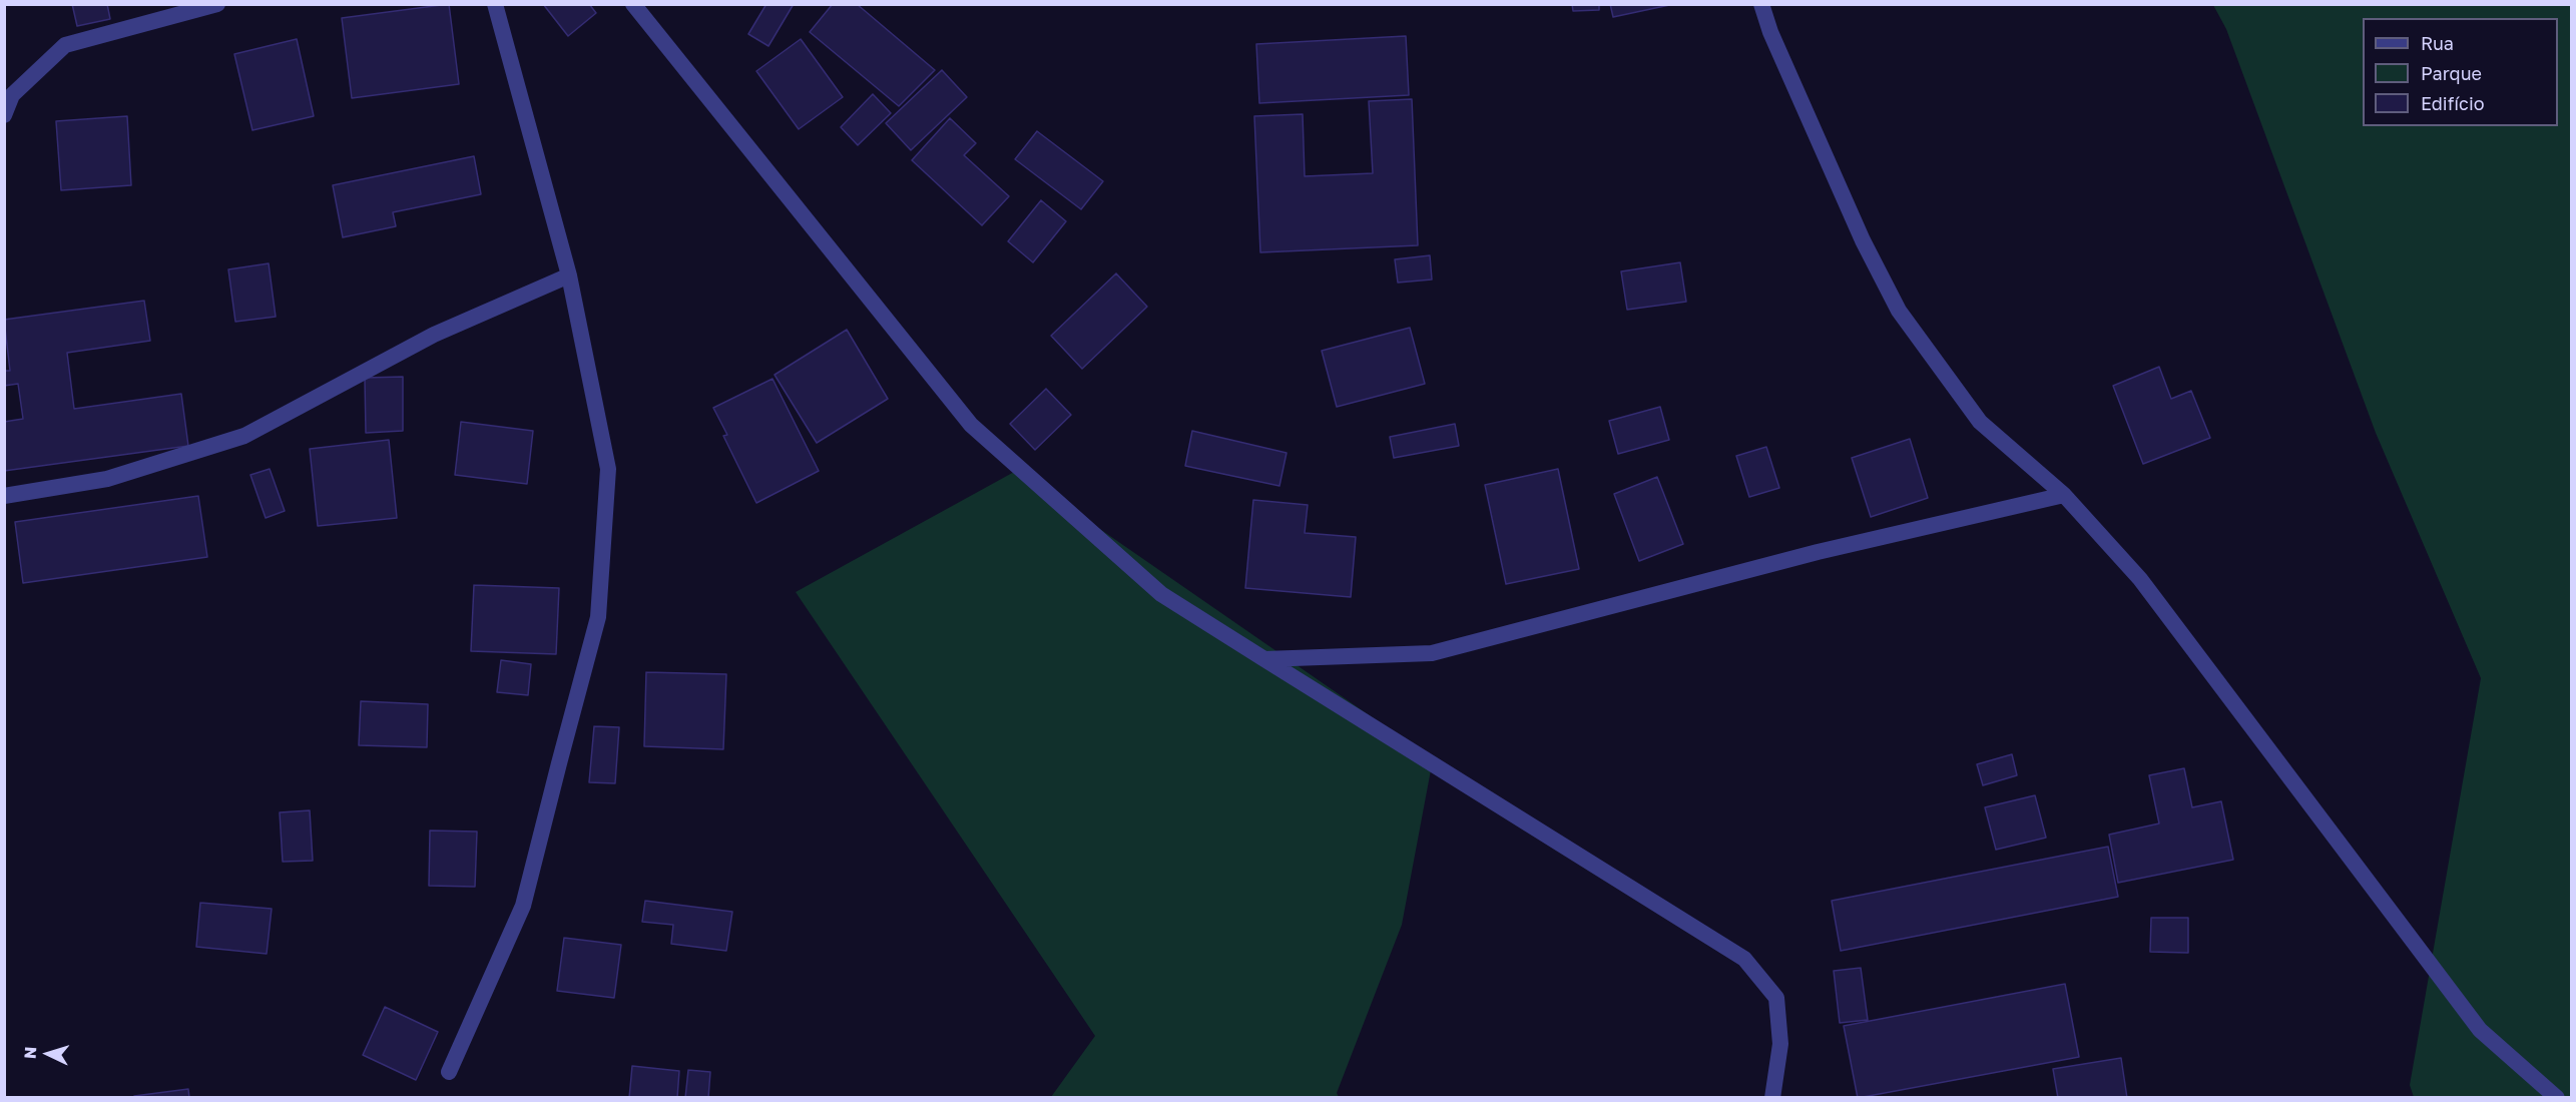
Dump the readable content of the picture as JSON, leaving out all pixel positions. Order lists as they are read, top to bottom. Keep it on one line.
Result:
{"legend":["Rua","Parque","Edifício"],"north":"left"}
